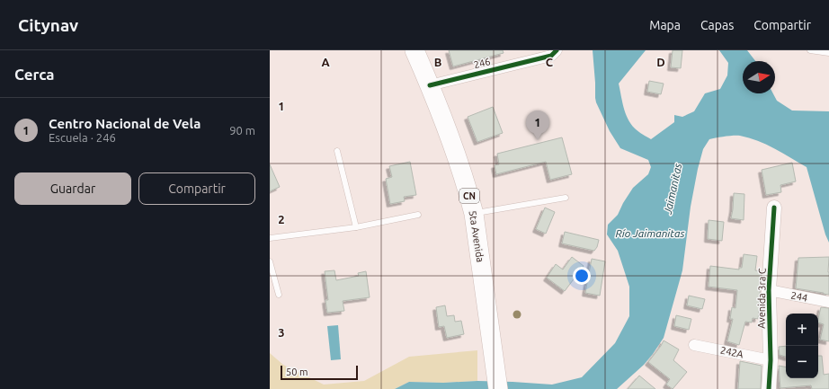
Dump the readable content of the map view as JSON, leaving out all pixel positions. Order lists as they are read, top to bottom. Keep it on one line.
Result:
{"streets":{"highway":["CN","5ta Avenida"],"street":["246","244","Avenida 3ra C","242A"]},"crossings":[["246","5ta Avenida"],["244","Avenida 3ra C"],["Avenida 3ra C","242A"]],"water":["Jaimanitas","Río Jaimanitas"],"scale_bar":"50 m","north":"right","page":{"header":"Citynav","nav":["Mapa","Capas","Compartir"],"heading":"Cerca","list":[{"mark":"1","name":"Centro Nacional de Vela","note":"Escuela · 246","value":"90 m"}],"pins":"1","buttons":["Guardar","Compartir"],"map_buttons":["+","−"],"scale":"50 m"},"grid":{"columns":["A","B","C","D"],"rows":["1","2","3"]}}
